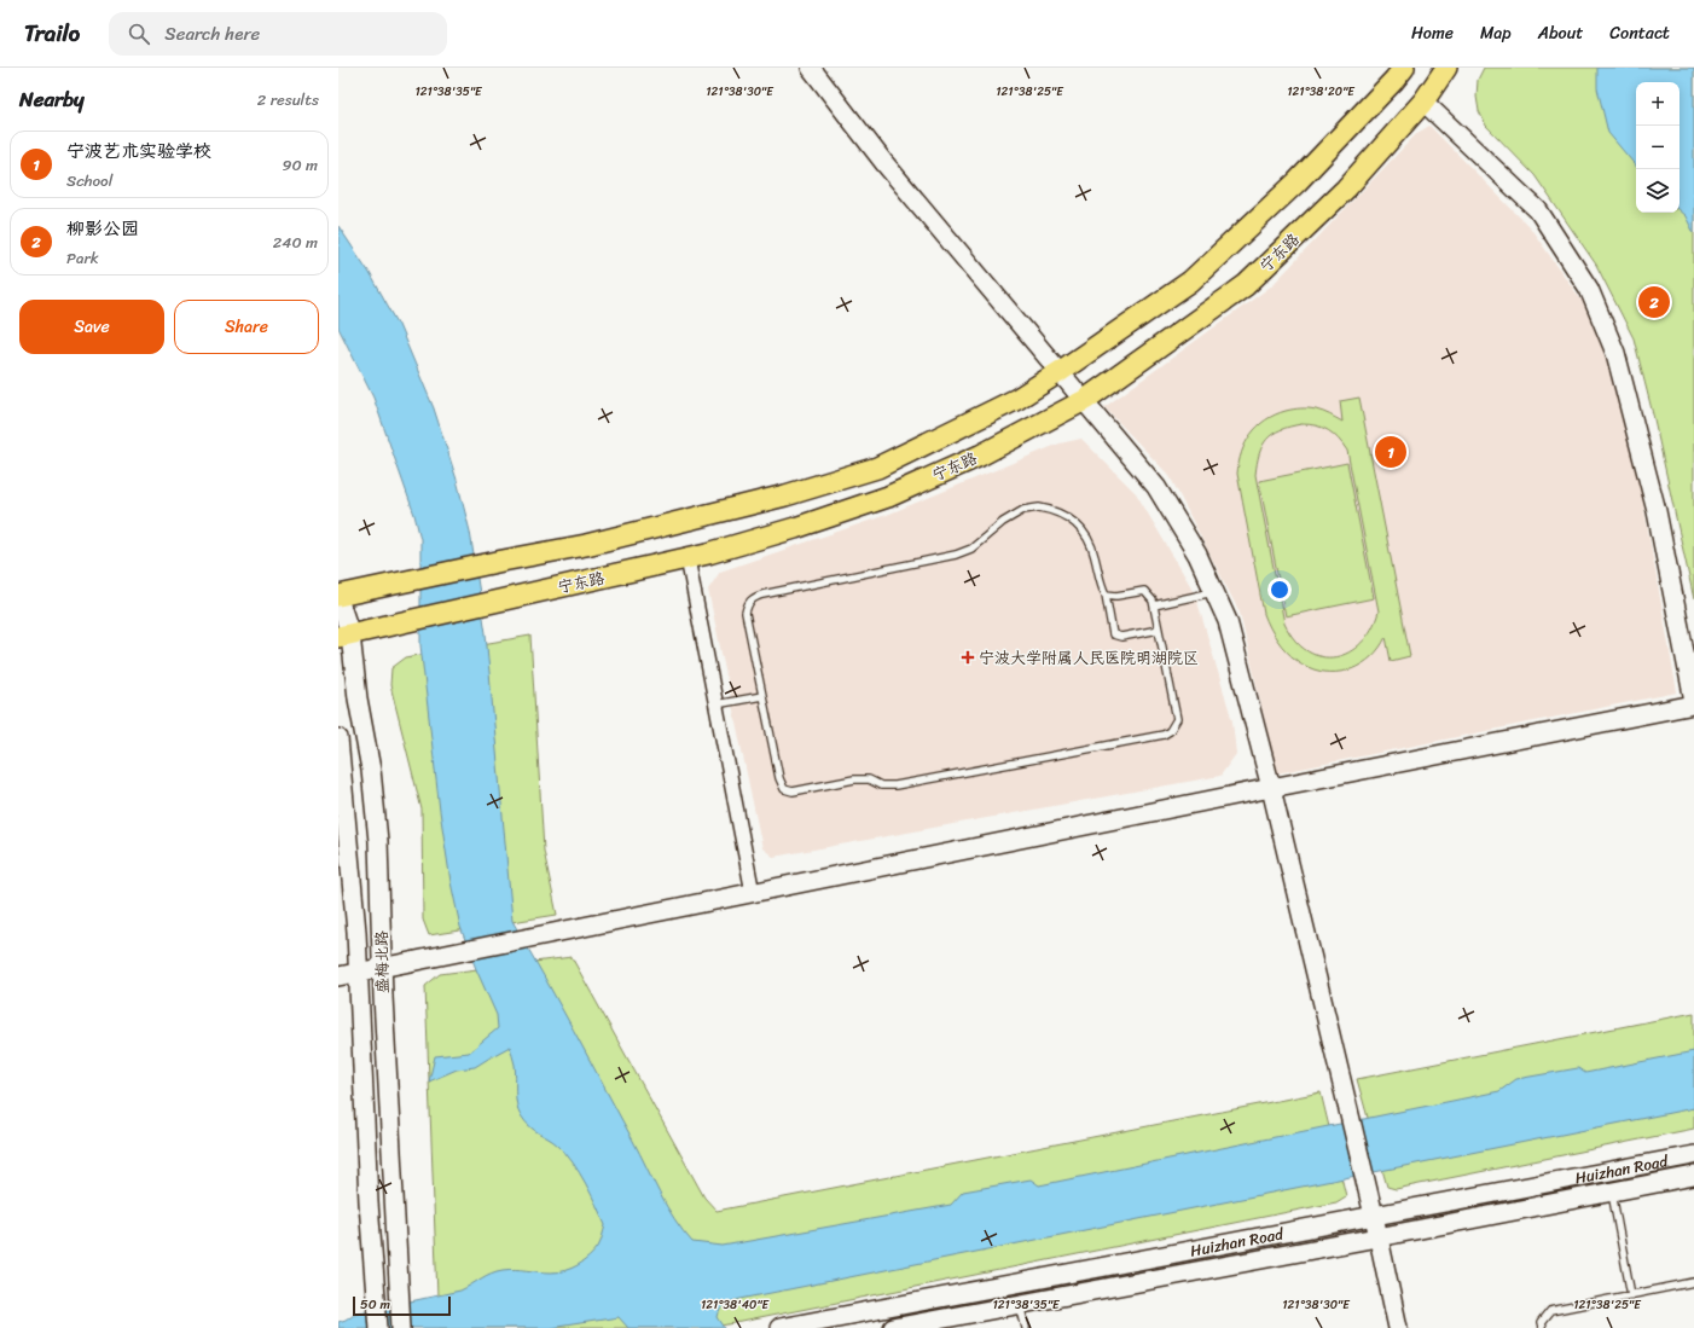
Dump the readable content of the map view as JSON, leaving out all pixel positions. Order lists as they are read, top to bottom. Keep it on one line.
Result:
{"streets":{"main road":["宁东路"],"street":["盛梅北路","Huizhan Road"]},"crossings":[["宁东路","盛梅北路"]],"places":{"health":["宁波大学附属人民医院明湖院区"]},"scale_bar":"50 m","page":{"header":"Trailo","search":"Search here","nav":["Home","Map","About","Contact"],"heading":["Nearby","2 results"],"map_buttons":["+","−"],"list":[{"mark":"1","name":"宁波艺术实验学校","note":"School","value":"90 m"},{"mark":"2","name":"柳影公园","note":"Park","value":"240 m"}],"pins":["2","1"],"buttons":["Save","Share"],"scale":"50 m"},"coordinates":["121°38'35\"E","121°38'30\"E","121°38'25\"E","121°38'20\"E","121°38'40\"E"]}
